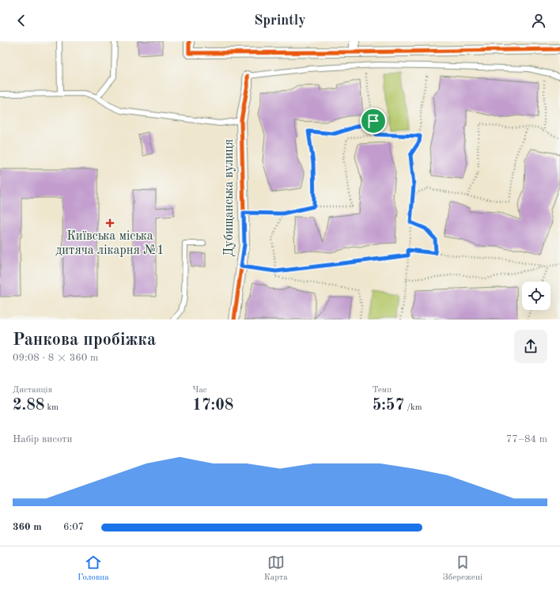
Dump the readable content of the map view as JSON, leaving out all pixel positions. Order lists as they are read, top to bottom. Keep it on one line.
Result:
{"streets":{"street":["Дубищанська вулиця"]},"places":{"health":["Київська міська дитяча лікарня №1"]},"page":{"header":"Sprintly","heading":["Ранкова пробіжка","09:08 · 8 × 360 m"],"stats":[["Дистанція","2.88 km"],["Час","17:08"],["Темп","5:57 /km"]],"chart":["Набір висоти","77–84 m"],"list":[{"name":"360 m","note":"6:07"}],"tabs":["Головна","Карта","Збережені"]}}
